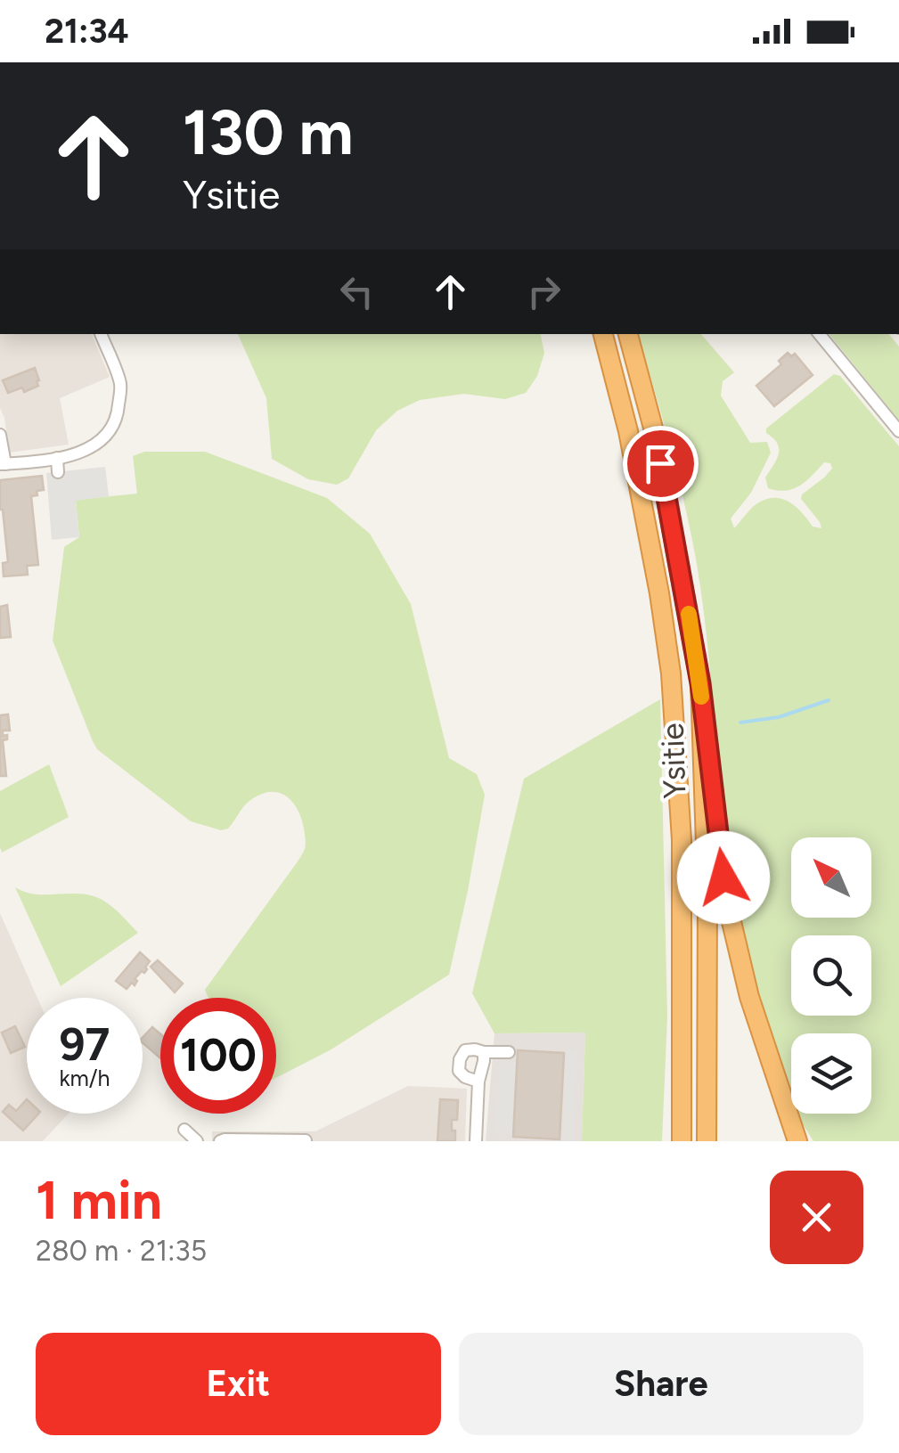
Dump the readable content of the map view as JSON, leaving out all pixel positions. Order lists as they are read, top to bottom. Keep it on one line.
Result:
{"streets":{"highway":["Ysitie"]},"north":"top left","page":{"status":"21:34","turn":["130 m","Ysitie"],"speed":"97 km/h","limit":"100","heading":["1 min","280 m · 21:35"],"buttons":["Exit","Share"]}}
